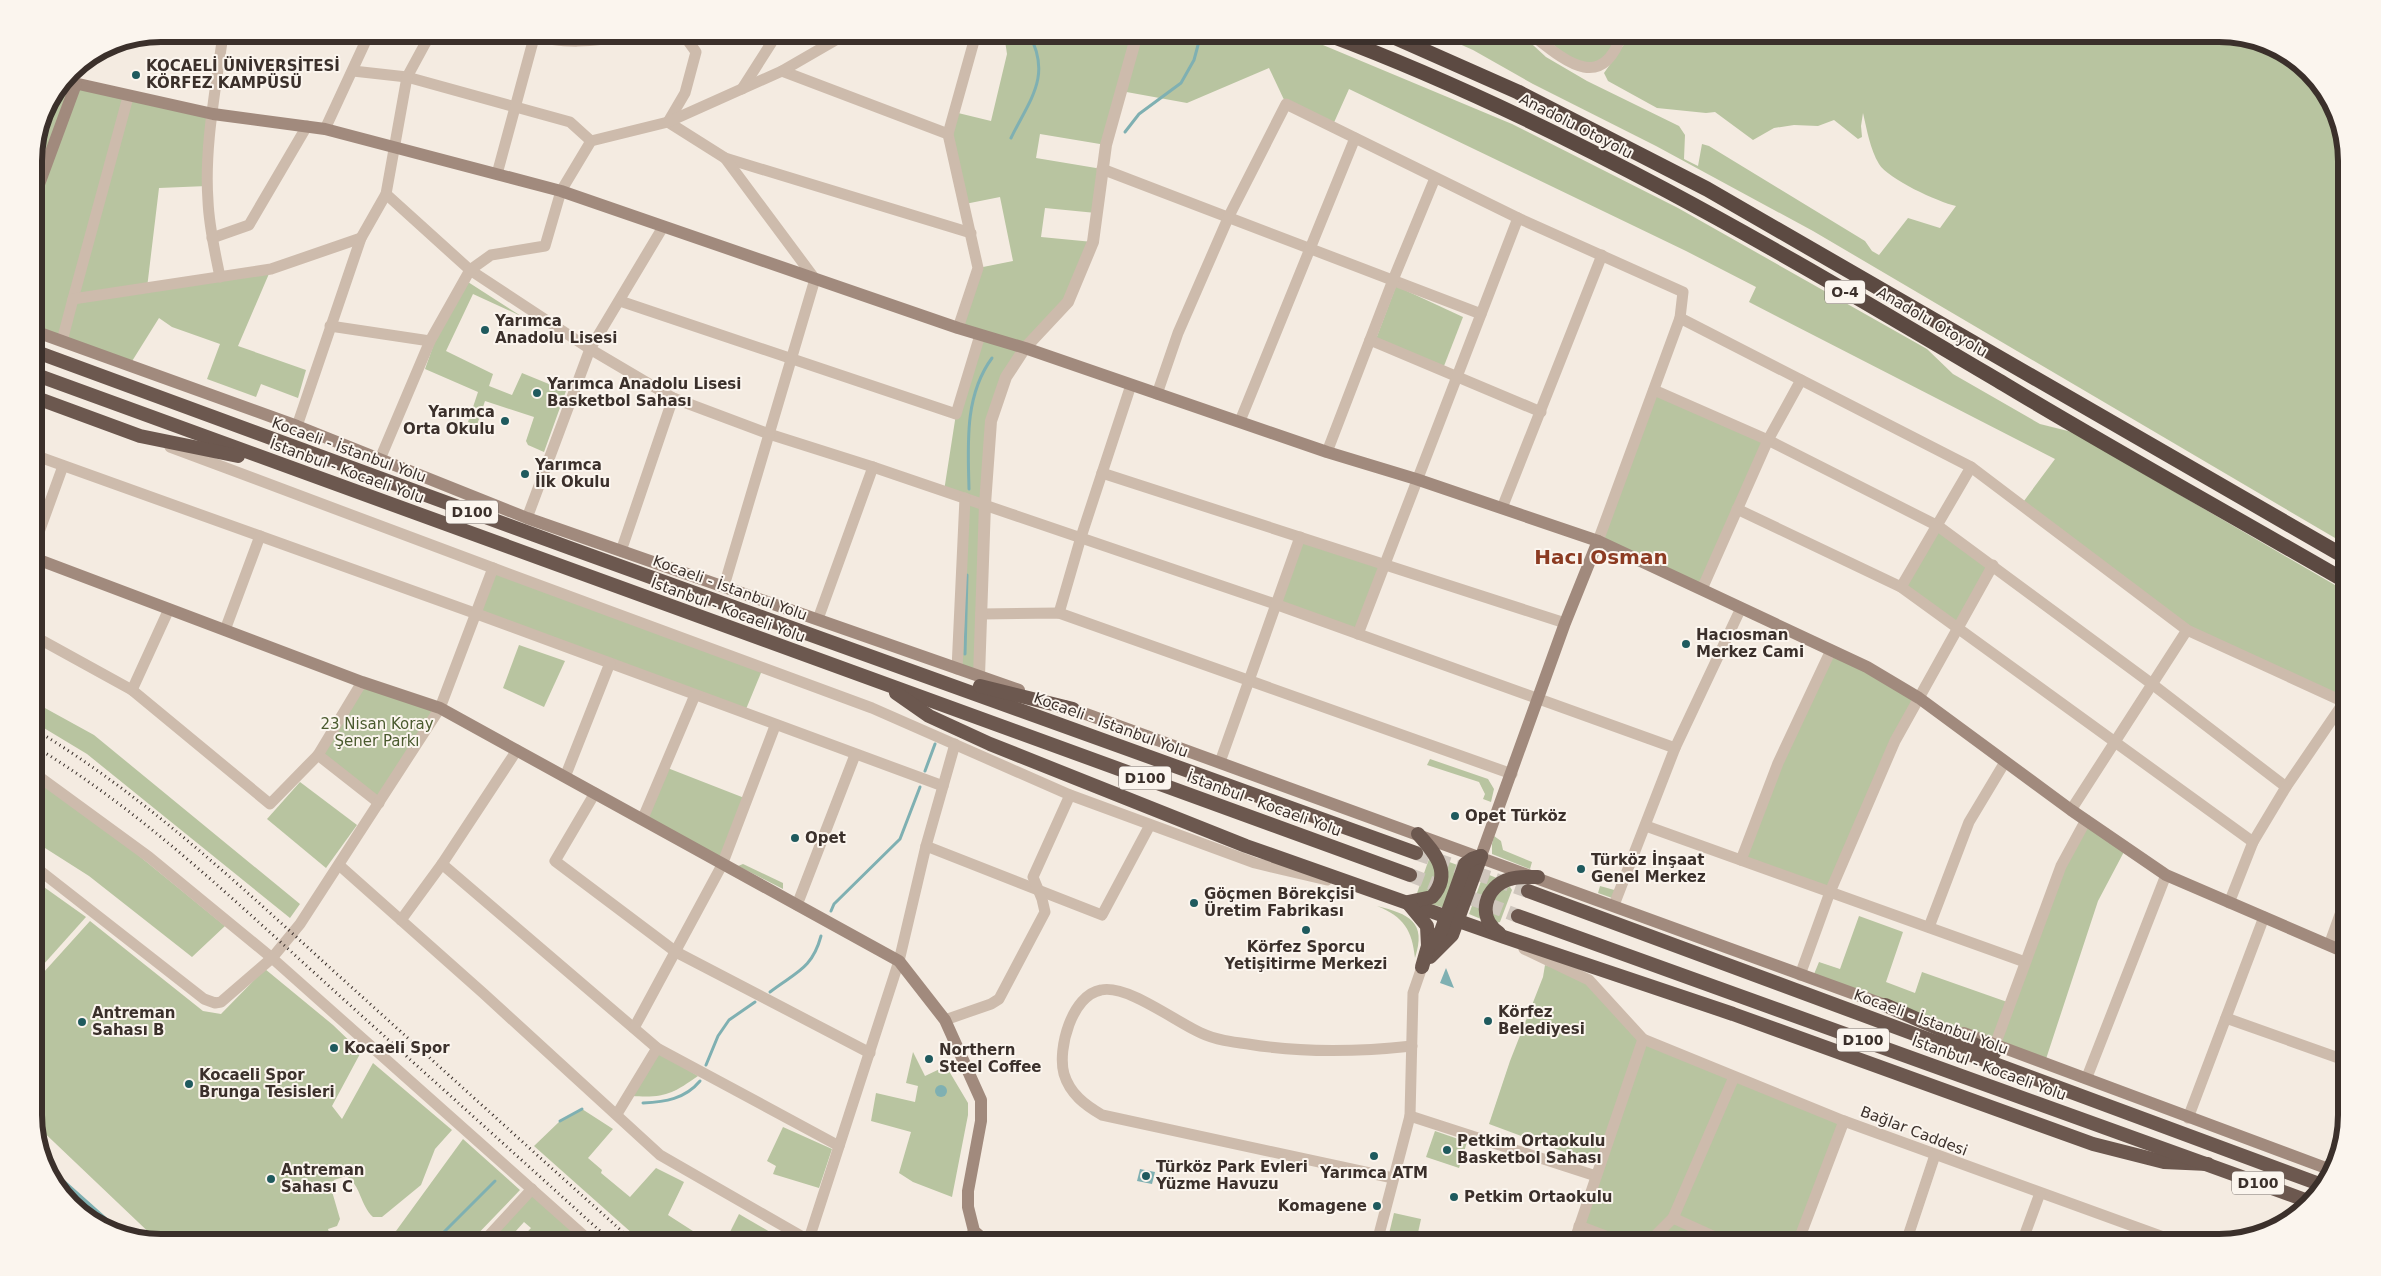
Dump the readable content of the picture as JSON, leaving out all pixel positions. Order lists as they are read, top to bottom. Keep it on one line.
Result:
{"streets":{"highway":["Anadolu Otoyolu","O-4","Kocaeli - İstanbul Yolu","İstanbul - Kocaeli Yolu","D100"],"street":["Bağlar Caddesi"]},"districts":["Hacı Osman"],"parks":["23 Nisan Koray Şener Parkı"],"places":["KOCAELİ ÜNİVERSİTESİ KÖRFEZ KAMPÜSÜ","Yarımca Anadolu Lisesi","Yarımca Anadolu Lisesi Basketbol Sahası","Yarımca Orta Okulu","Yarımca İlk Okulu","Hacıosman Merkez Cami","Opet Türköz","Opet","Türköz İnşaat Genel Merkez","Göçmen Börekçisi Üretim Fabrikası","Körfez Sporcu Yetişitirme Merkezi","Körfez Belediyesi","Antreman Sahası B","Kocaeli Spor","Northern Steel Coffee","Kocaeli Spor Brunga Tesisleri","Petkim Ortaokulu Basketbol Sahası","Yarımca ATM","Türköz Park Evleri Yüzme Havuzu","Antreman Sahası C","Petkim Ortaokulu","Komagene"]}
